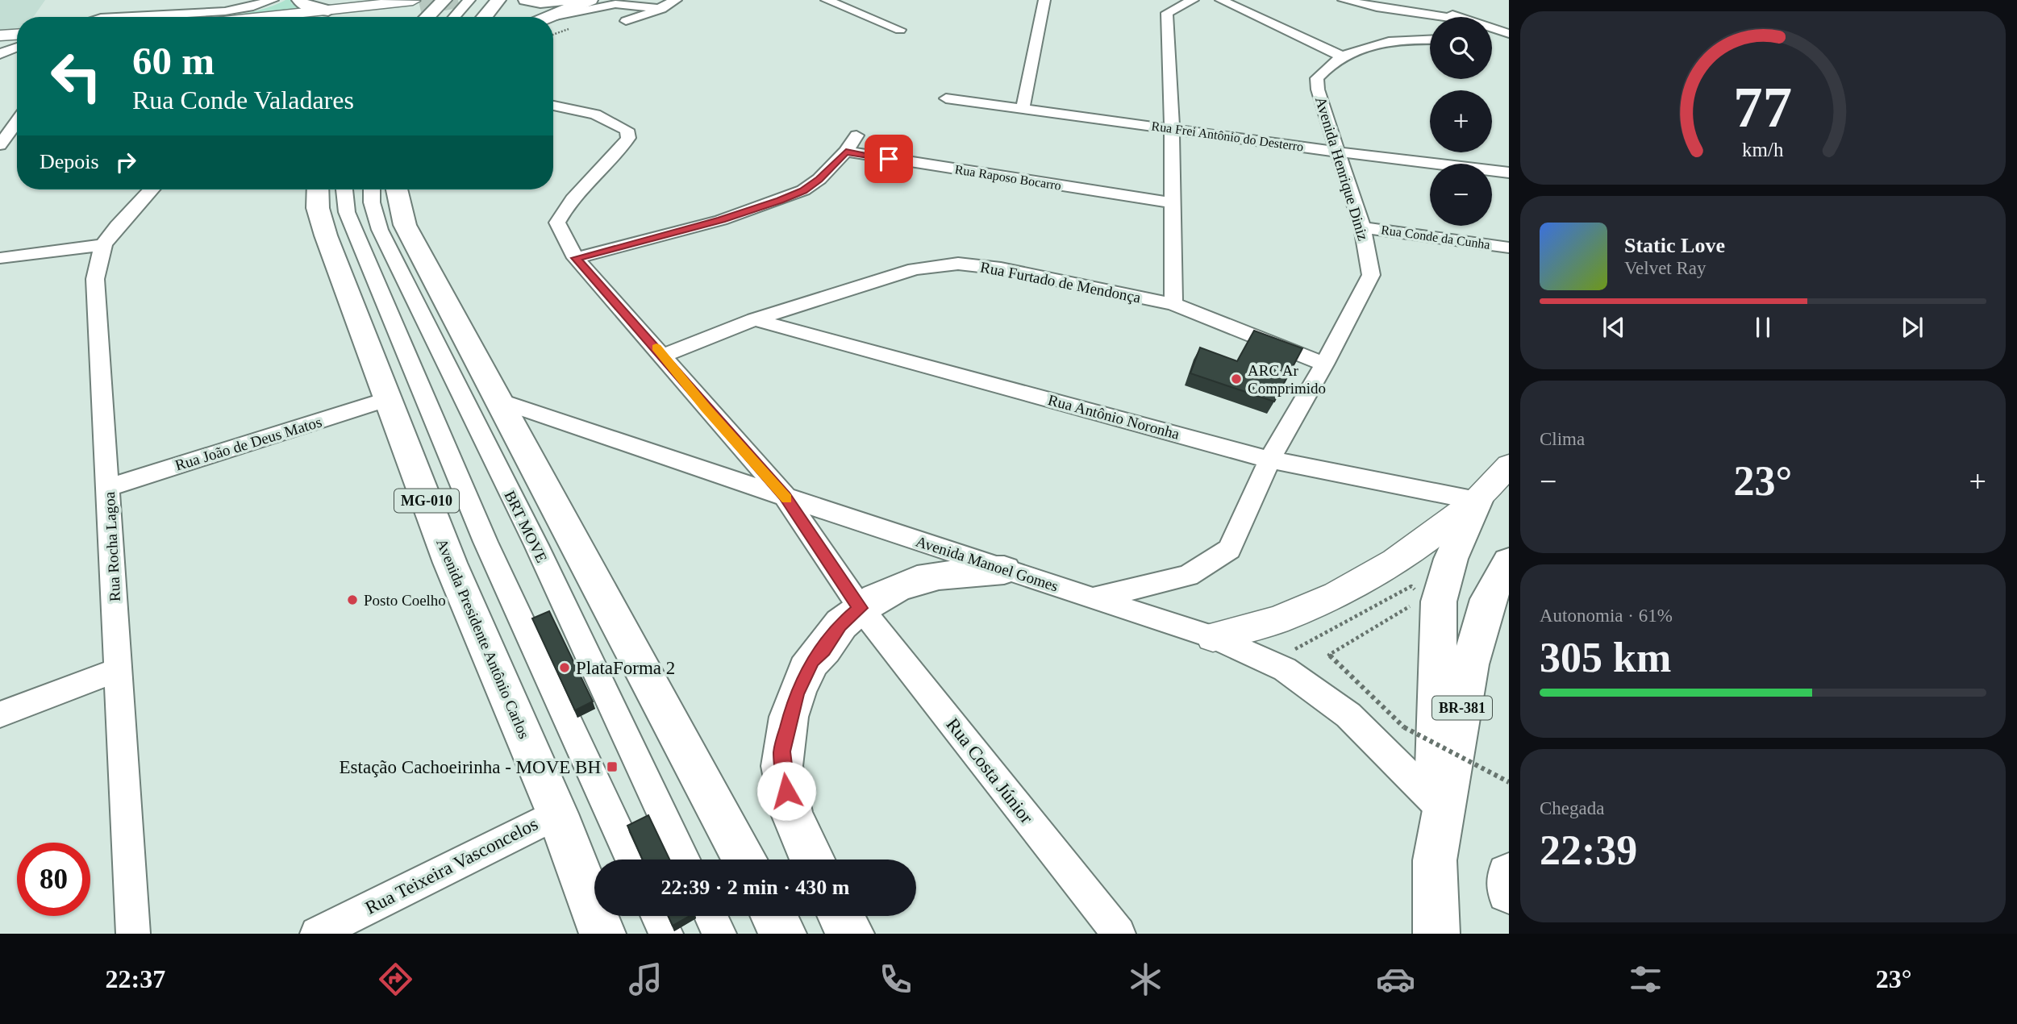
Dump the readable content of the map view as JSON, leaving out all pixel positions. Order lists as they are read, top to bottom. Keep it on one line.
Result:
{"streets":{"highway":["MG-010","Avenida Presidente Antônio Carlos","BR-381"],"street":["Rua Frei Antônio do Desterro","Avenida Henrique Diniz","Rua Raposo Bocarro","Rua Conde da Cunha","Rua Furtado de Mendonça","Rua Antônio Noronha","Rua João de Deus Matos","BRT MOVE","Rua Rocha Lagoa","Avenida Manoel Gomes","Rua Costa Júnior","Rua Teixeira Vasconcelos"]},"crossings":[["Rua Frei Antônio do Desterro","Avenida Henrique Diniz"],["Avenida Henrique Diniz","Rua Conde da Cunha"],["Avenida Henrique Diniz","Rua Furtado de Mendonça"],["Avenida Henrique Diniz","Rua Antônio Noronha"],["Avenida Henrique Diniz","Avenida Manoel Gomes"],["Rua Furtado de Mendonça","Rua Antônio Noronha"],["Rua Furtado de Mendonça","Rua Costa Júnior"],["Rua João de Deus Matos","Rua Rocha Lagoa"],["Rua João de Deus Matos","Avenida Presidente Antônio Carlos"],["Avenida Manoel Gomes","Rua Costa Júnior"],["Avenida Presidente Antônio Carlos","Rua Teixeira Vasconcelos"]],"places":{"other":["ARC Ar Comprimido","Posto Coelho","PlataForma 2"],"transit":["Estação Cachoeirinha - MOVE BH"]},"page":{"map_buttons":["+","−"],"turn":["60 m","Rua Conde Valadares"],"then":"Depois","song":["Static Love","Velvet Ray"],"tile":["Clima",["Autonomia · 61%","305 km"],["Chegada","22:39"]],"heat":["−","23°","+"],"limit":"80","trip":"22:39 · 2 min · 430 m","tabs":["22:37","23°"],"gauge":["77","km/h"]}}
